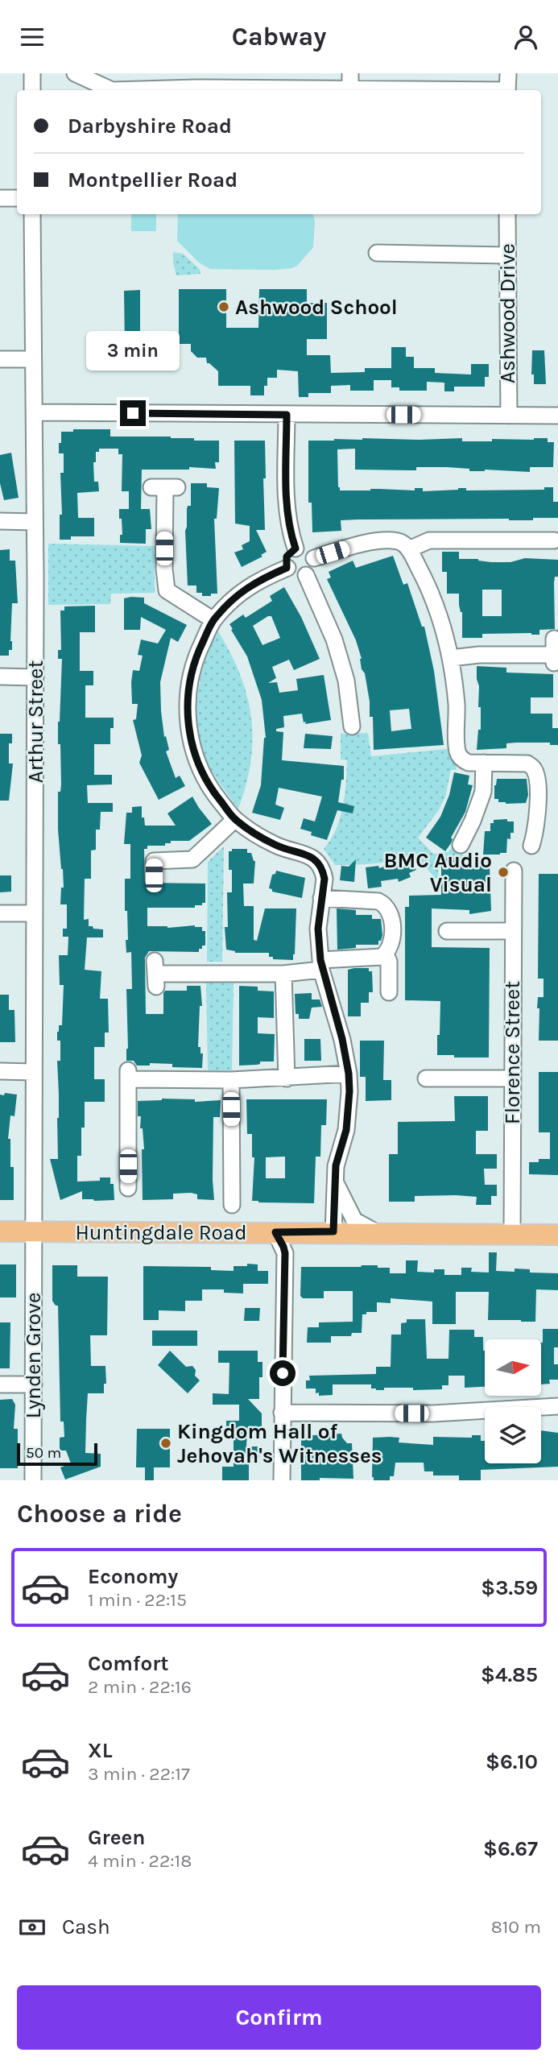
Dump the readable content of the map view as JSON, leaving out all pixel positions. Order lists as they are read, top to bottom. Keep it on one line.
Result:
{"streets":{"main road":["Huntingdale Road"],"street":["Ashwood Drive","Arthur Street","Florence Street","Lynden Grove"]},"crossings":[["Arthur Street","Huntingdale Road"],["Arthur Street","Lynden Grove"],["Florence Street","Huntingdale Road"],["Huntingdale Road","Lynden Grove"]],"places":["Ashwood School","BMC Audio Visual","Kingdom Hall of Jehovah's Witnesses"],"scale_bar":"50 m","north":"right","page":{"header":"Cabway","banner":["Darbyshire Road","Montpellier Road"],"bubble":"3 min","scale":"50 m","heading":"Choose a ride","list":[{"name":"Economy","note":"1 min · 22:15","value":"$3.59"},{"name":"Comfort","note":"2 min · 22:16","value":"$4.85"},{"name":"XL","note":"3 min · 22:17","value":"$6.10"},{"name":"Green","note":"4 min · 22:18","value":"$6.67"}],"pay":["Cash","810 m"],"buttons":"Confirm"}}
